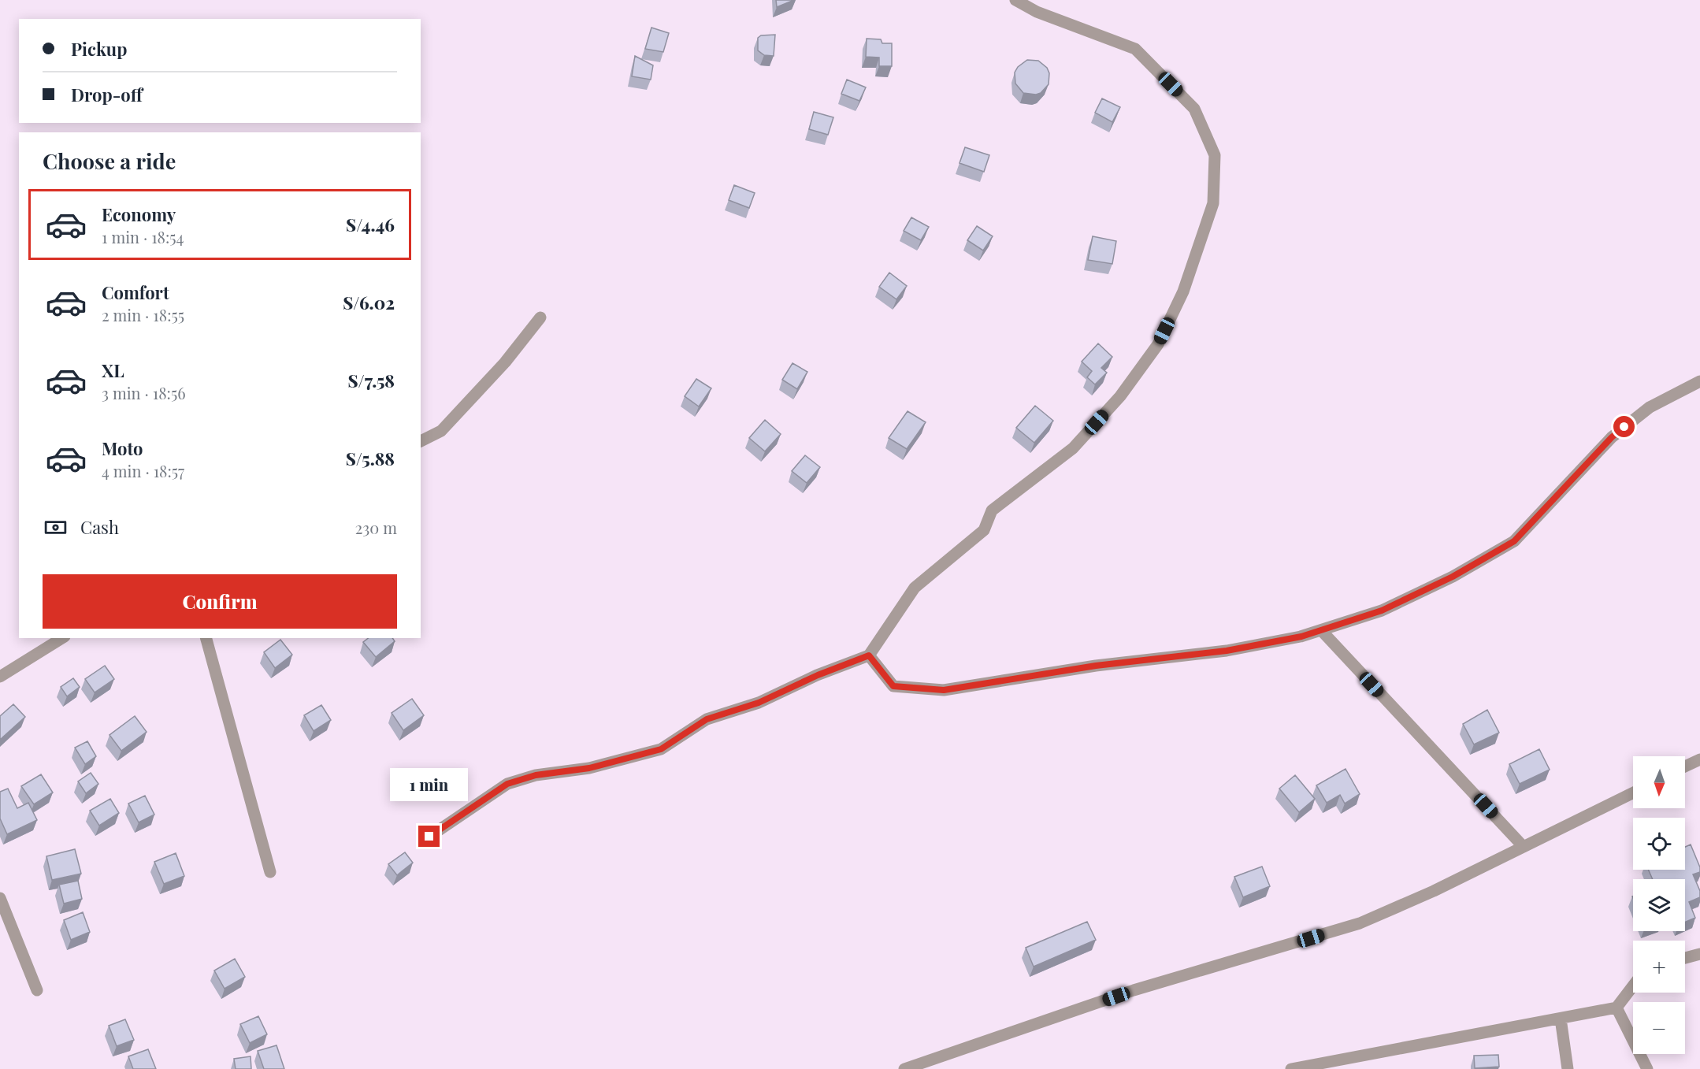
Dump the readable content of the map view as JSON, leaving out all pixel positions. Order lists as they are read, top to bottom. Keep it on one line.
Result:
{"north":"bottom","page":{"banner":["Pickup","Drop-off"],"heading":"Choose a ride","list":[{"name":"Economy","note":"1 min · 18:54","value":"S/4.46"},{"name":"Comfort","note":"2 min · 18:55","value":"S/6.02"},{"name":"XL","note":"3 min · 18:56","value":"S/7.58"},{"name":"Moto","note":"4 min · 18:57","value":"S/5.88"}],"pay":["Cash","230 m"],"buttons":"Confirm","map_buttons":["+","−"],"bubble":"1 min"}}
